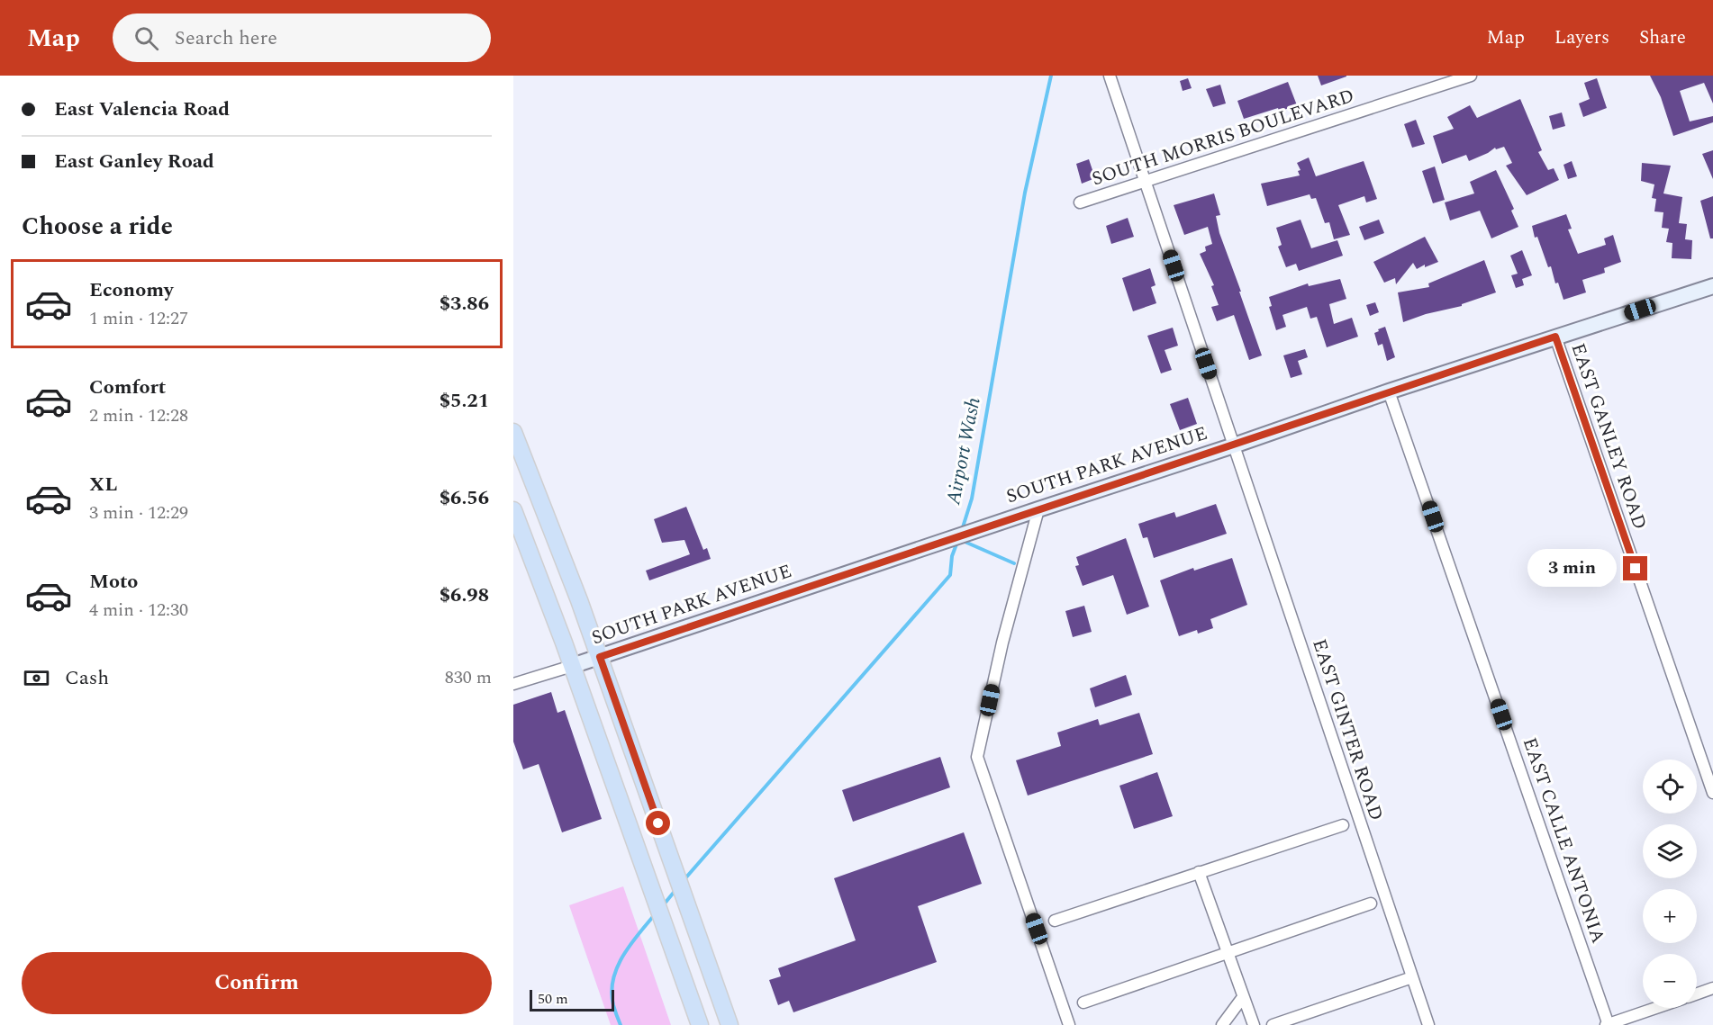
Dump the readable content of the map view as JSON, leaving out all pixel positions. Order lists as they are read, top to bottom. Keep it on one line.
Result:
{"streets":{"main road":["SOUTH PARK AVENUE"],"street":["SOUTH MORRIS BOULEVARD","EAST GANLEY ROAD","EAST GINTER ROAD","EAST CALLE ANTONIA"]},"crossings":[["SOUTH MORRIS BOULEVARD","EAST GINTER ROAD"],["EAST GANLEY ROAD","SOUTH PARK AVENUE"],["SOUTH PARK AVENUE","EAST GINTER ROAD"],["SOUTH PARK AVENUE","EAST CALLE ANTONIA"]],"water":["Airport Wash"],"scale_bar":"50 m","page":{"header":"Map","search":"Search here","nav":["Map","Layers","Share"],"banner":["East Valencia Road","East Ganley Road"],"heading":"Choose a ride","list":[{"name":"Economy","note":"1 min · 12:27","value":"$3.86"},{"name":"Comfort","note":"2 min · 12:28","value":"$5.21"},{"name":"XL","note":"3 min · 12:29","value":"$6.56"},{"name":"Moto","note":"4 min · 12:30","value":"$6.98"}],"bubble":"3 min","pay":["Cash","830 m"],"map_buttons":["+","−"],"buttons":"Confirm","scale":"50 m"}}
